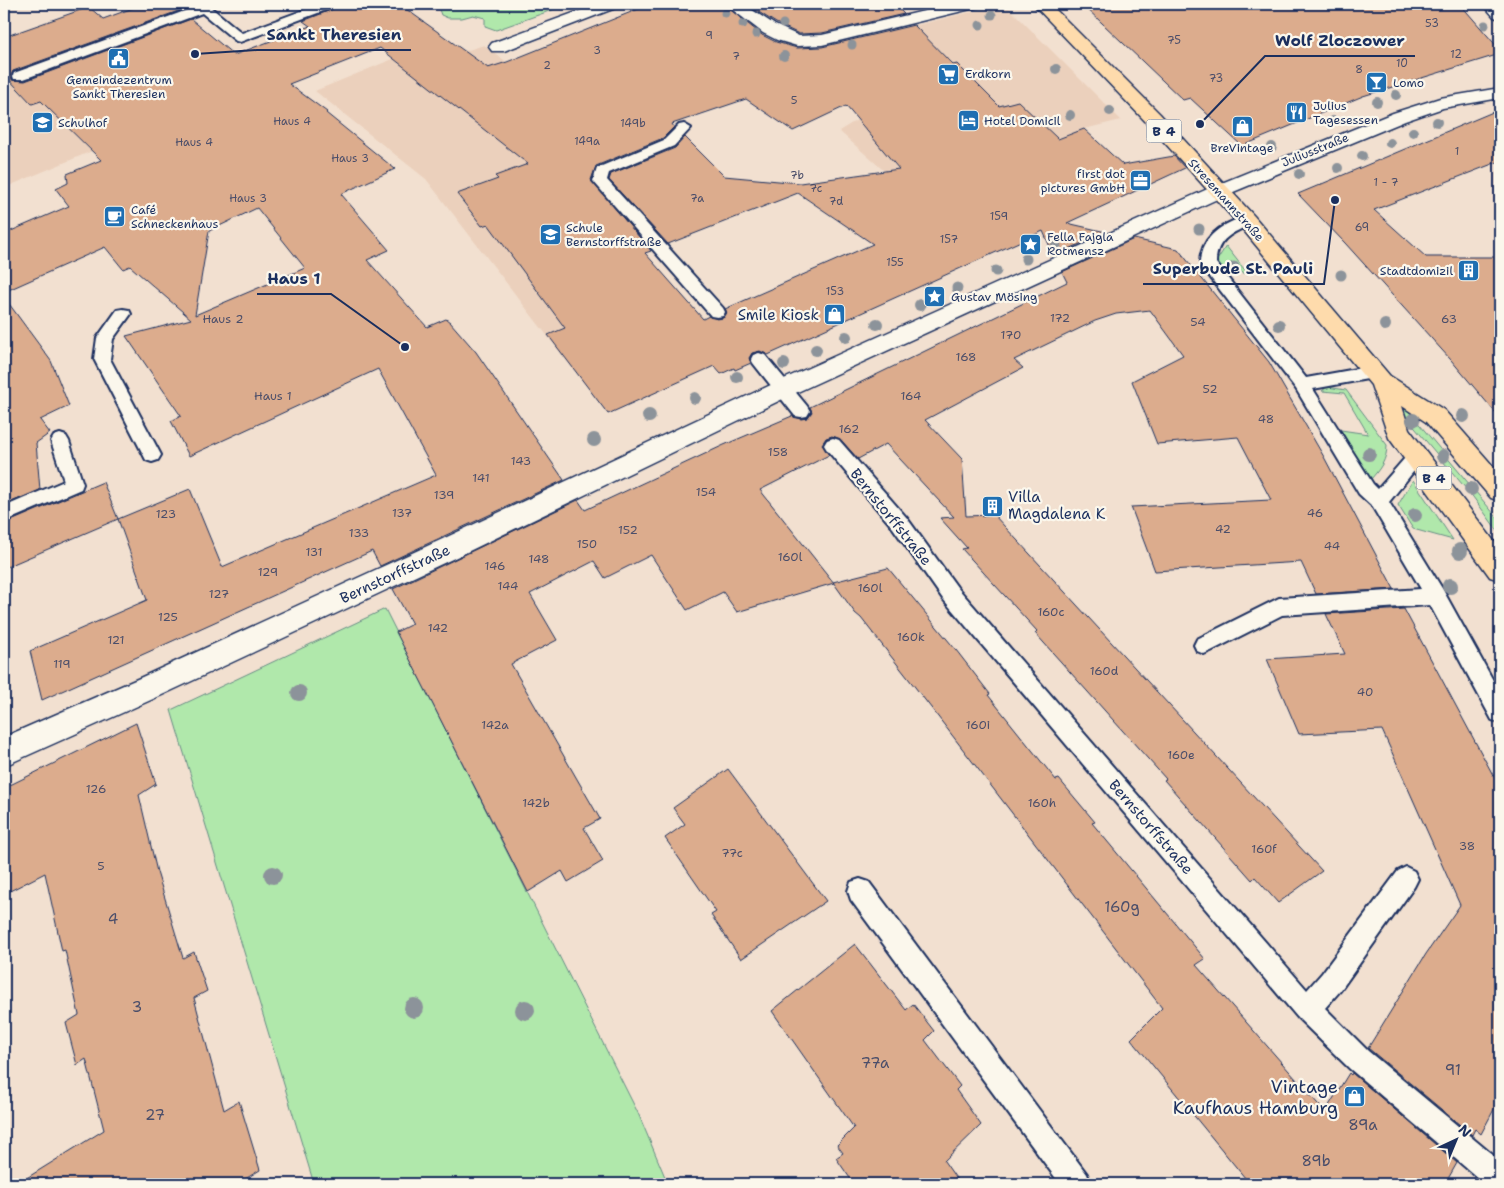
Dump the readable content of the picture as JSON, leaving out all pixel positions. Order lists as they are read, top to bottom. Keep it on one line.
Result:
{"streets":{"main road":["B 4","Stresemannstraße"],"street":["Juliusstraße","Bernstorffstraße"]},"crossings":[["Juliusstraße","Stresemannstraße"],["Juliusstraße","Bernstorffstraße"],["Stresemannstraße","Bernstorffstraße"]],"places":{"other":["Sankt Theresien","Wolf Zloczower","Superbude St. Pauli","Haus 1"],"public building":["Gemeindezentrum Sankt Theresien"],"supermarket":["Erdkorn"],"bar":["Lomo"],"restaurant":["Julius Tagesessen"],"hotel":["Hotel Domicil"],"school or university":["Schulhof","Schule Bernstorffstraße"],"shop":["BreVintage","Smile Kiosk","Vintage Kaufhaus Hamburg"],"office":["first dot pictures GmbH"],"cafe":["Café Schneckenhaus"],"place":["Fella Fajgla Rotmensz","Gustav Mösing"],"building":["Stadtdomizil","Villa Magdalena K"]},"house_numbers":["53","9","75","3","12","7","10","2","8","73","5","Haus 4","149b","149a","Haus 4","1","Haus 3","7b","1 - 7","7c","Haus 3","7a","7d","159","69","157","155","153","172","Haus 2","63","54","170","168","52","Haus 1","164","48","162","158","143","141","154","139","137","46","123","42","152","133","150","44","131","160l","148","146","129","144","160l","127","160c","125","142","160k","121","119","160d","40","142a","160i","160e","126","142b","160h","38","160f","77c","5","160g","4","3","77a","91","27","89a","89b"],"north":"top right"}
